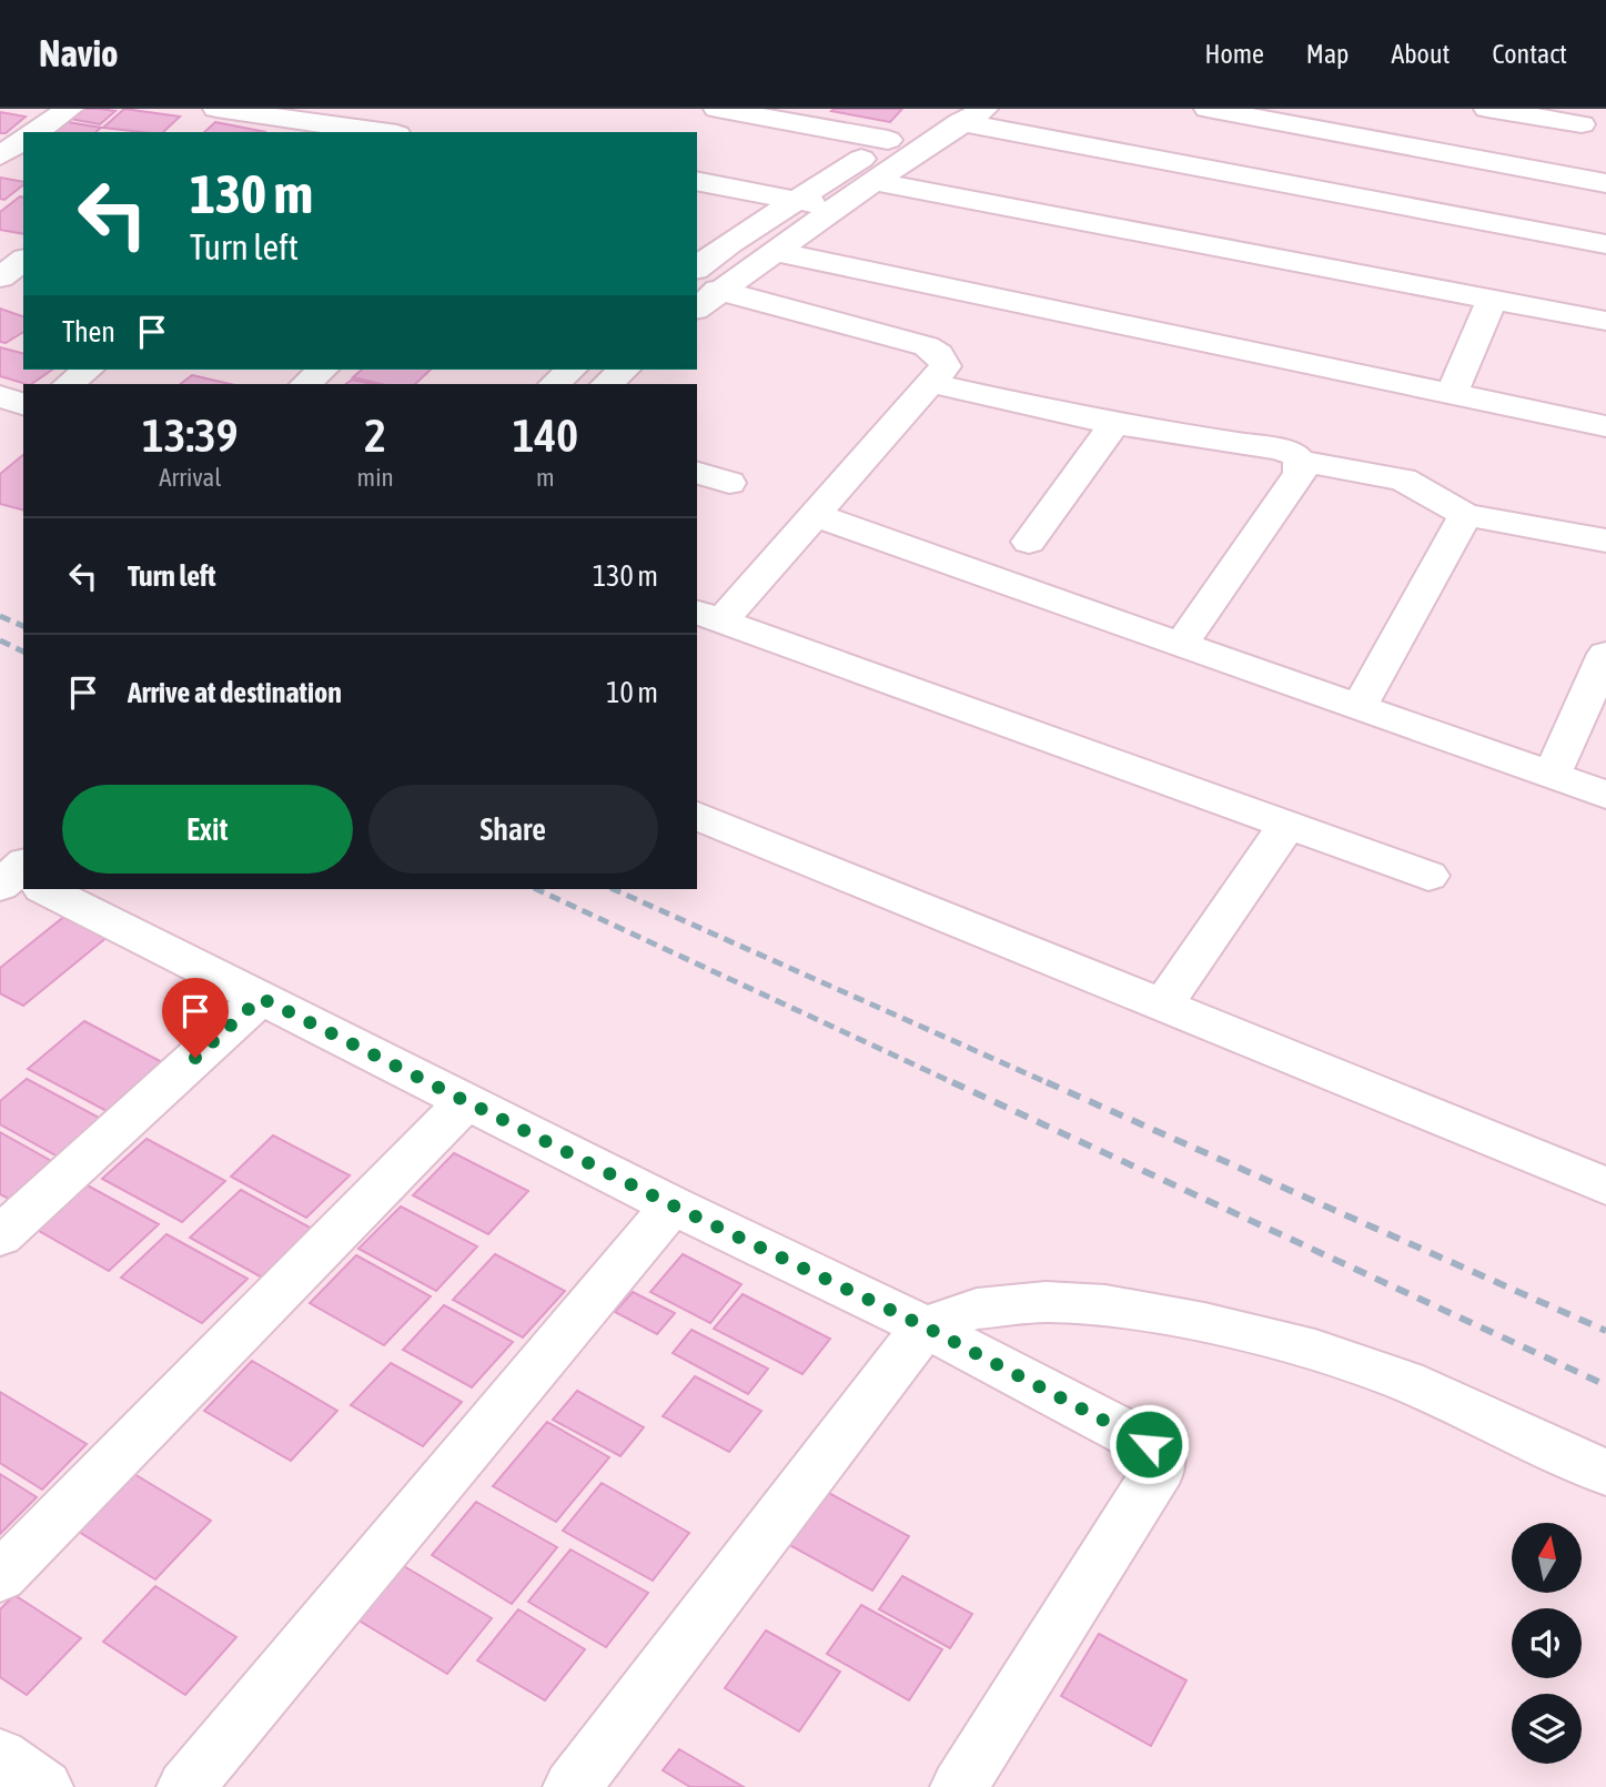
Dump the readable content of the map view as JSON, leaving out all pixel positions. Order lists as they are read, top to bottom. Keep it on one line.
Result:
{"north":"top","page":{"header":"Navio","nav":["Home","Map","About","Contact"],"turn":["130 m","Turn left"],"then":"Then","eta":["13:39","Arrival","2","min","140","m"],"list":[{"name":"Turn left","value":"130 m"},{"name":"Arrive at destination","value":"10 m"}],"buttons":["Exit","Share"]}}
